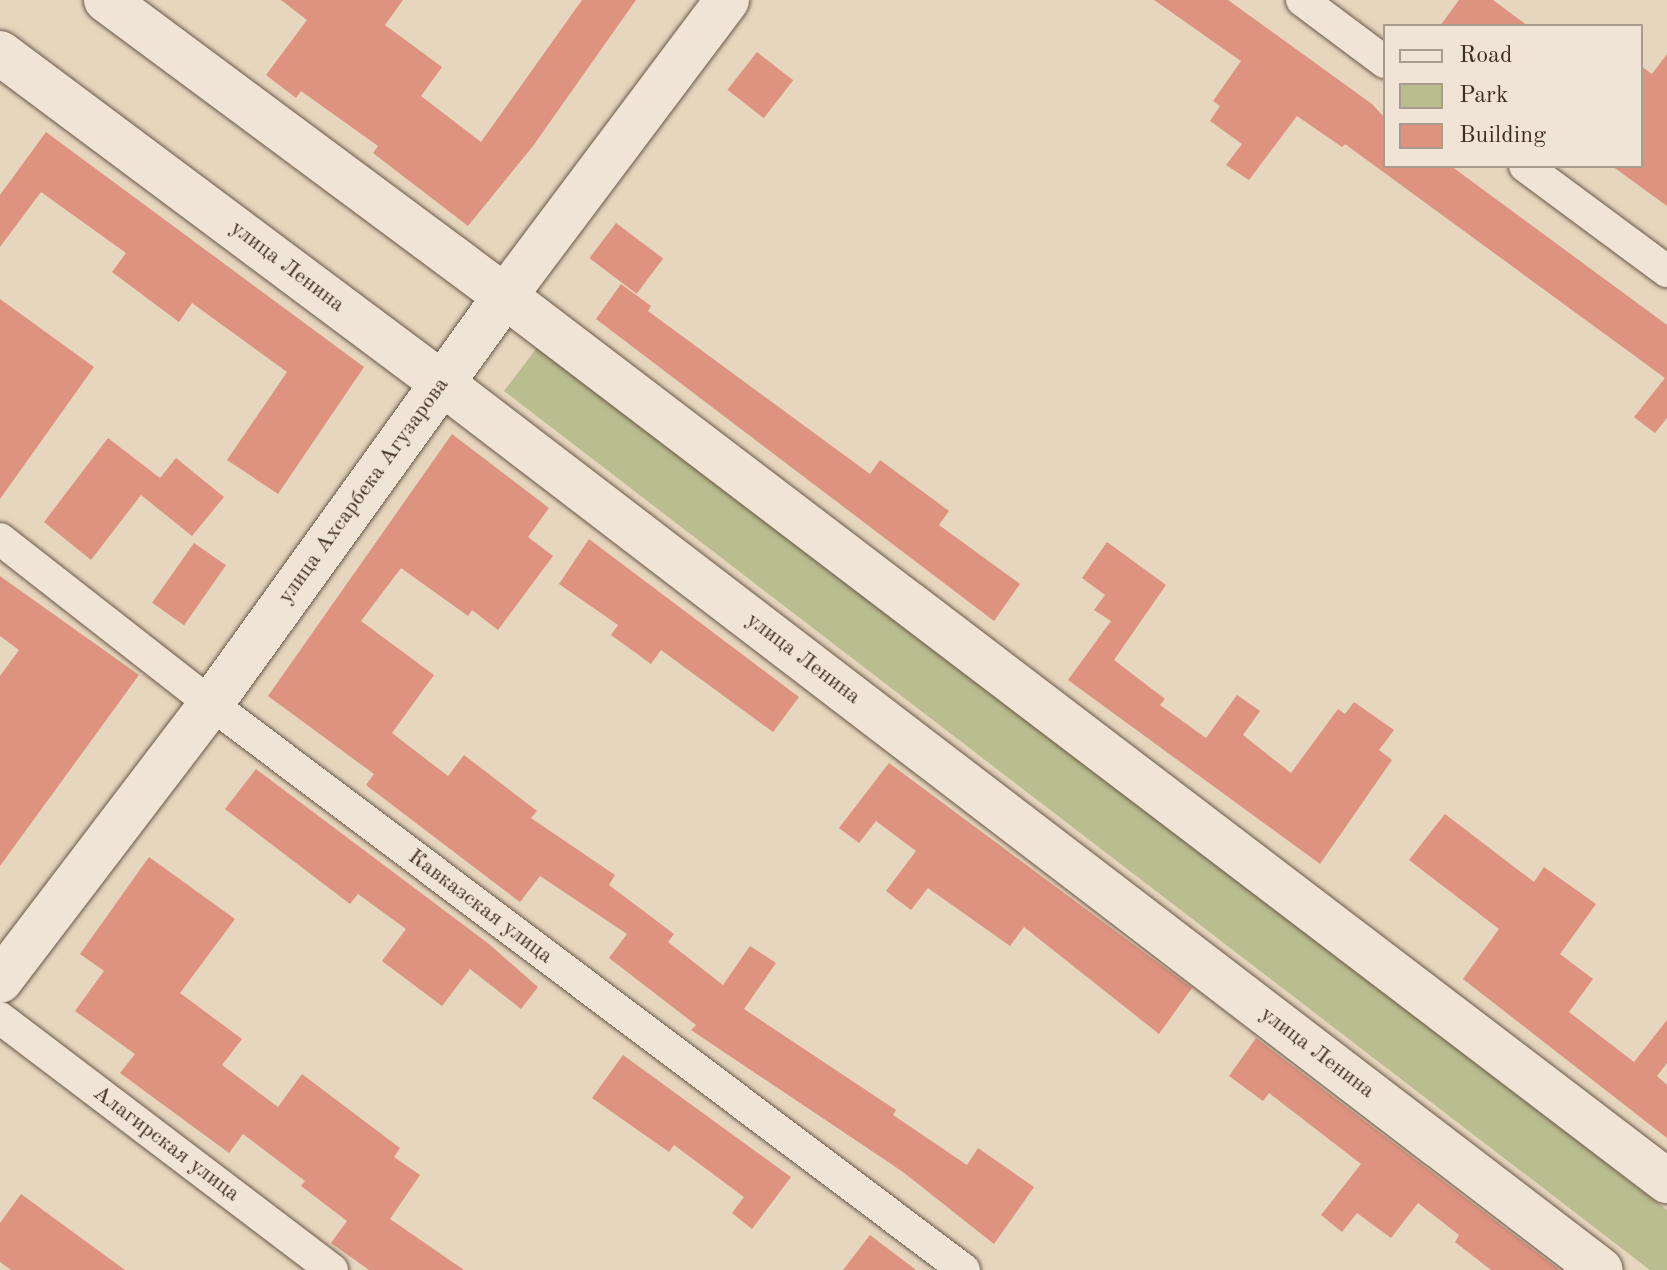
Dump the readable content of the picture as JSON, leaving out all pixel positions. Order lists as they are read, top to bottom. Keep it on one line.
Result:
{"streets":{"street":["улица Ленина","улица Ахсарбека Агузарова","Кавказская улица","Алагирская улица"]},"crossings":[["улица Ленина","улица Ахсарбека Агузарова"],["улица Ахсарбека Агузарова","Кавказская улица"]],"legend":["Road","Park","Building"]}
